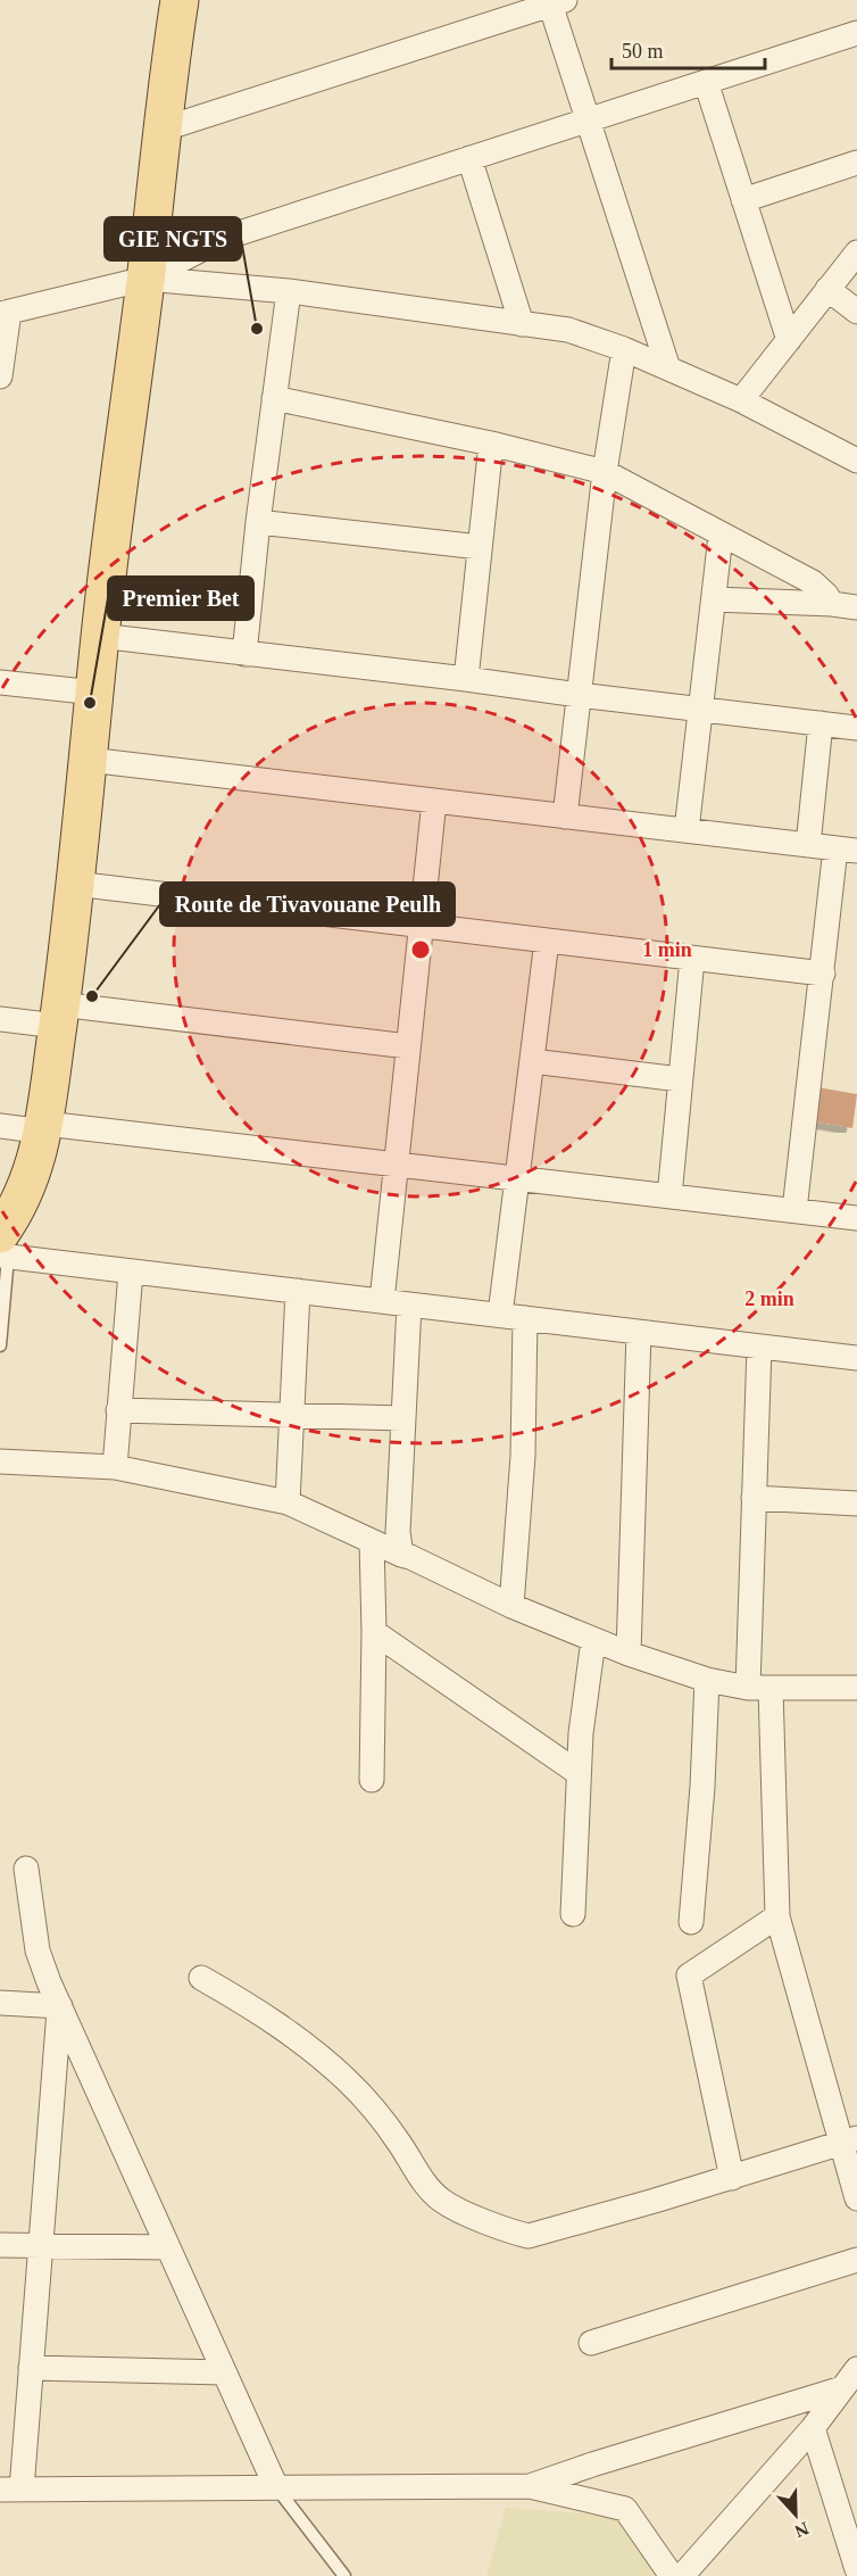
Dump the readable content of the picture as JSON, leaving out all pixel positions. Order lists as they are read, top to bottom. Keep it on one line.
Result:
{"places":["GIE NGTS","Premier Bet","Route de Tivavouane Peulh"],"scale_bar":"50 m","north":"bottom","rings":["1 min","2 min"]}
